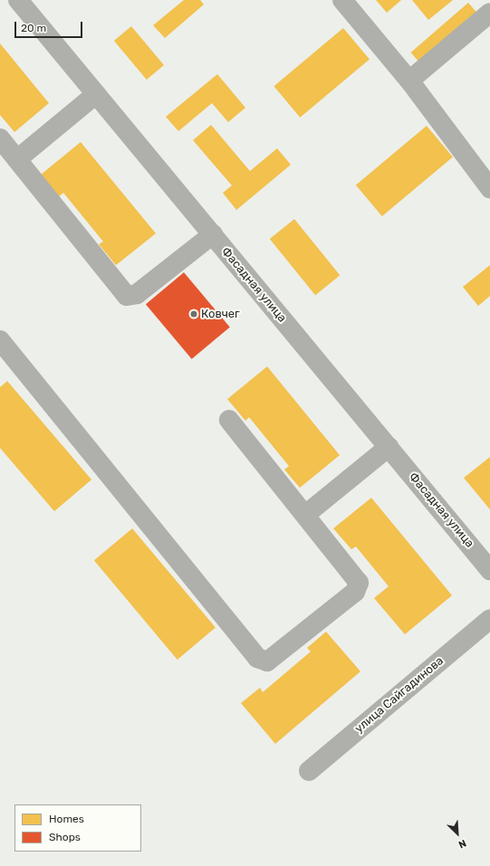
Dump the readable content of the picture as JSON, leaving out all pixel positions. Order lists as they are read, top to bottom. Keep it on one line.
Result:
{"streets":{"street":["Фасадная улица","улица Сайгадинова"]},"places":["Ковчег"],"legend":["Homes","Shops"],"scale_bar":"20 m","north":"bottom right"}
